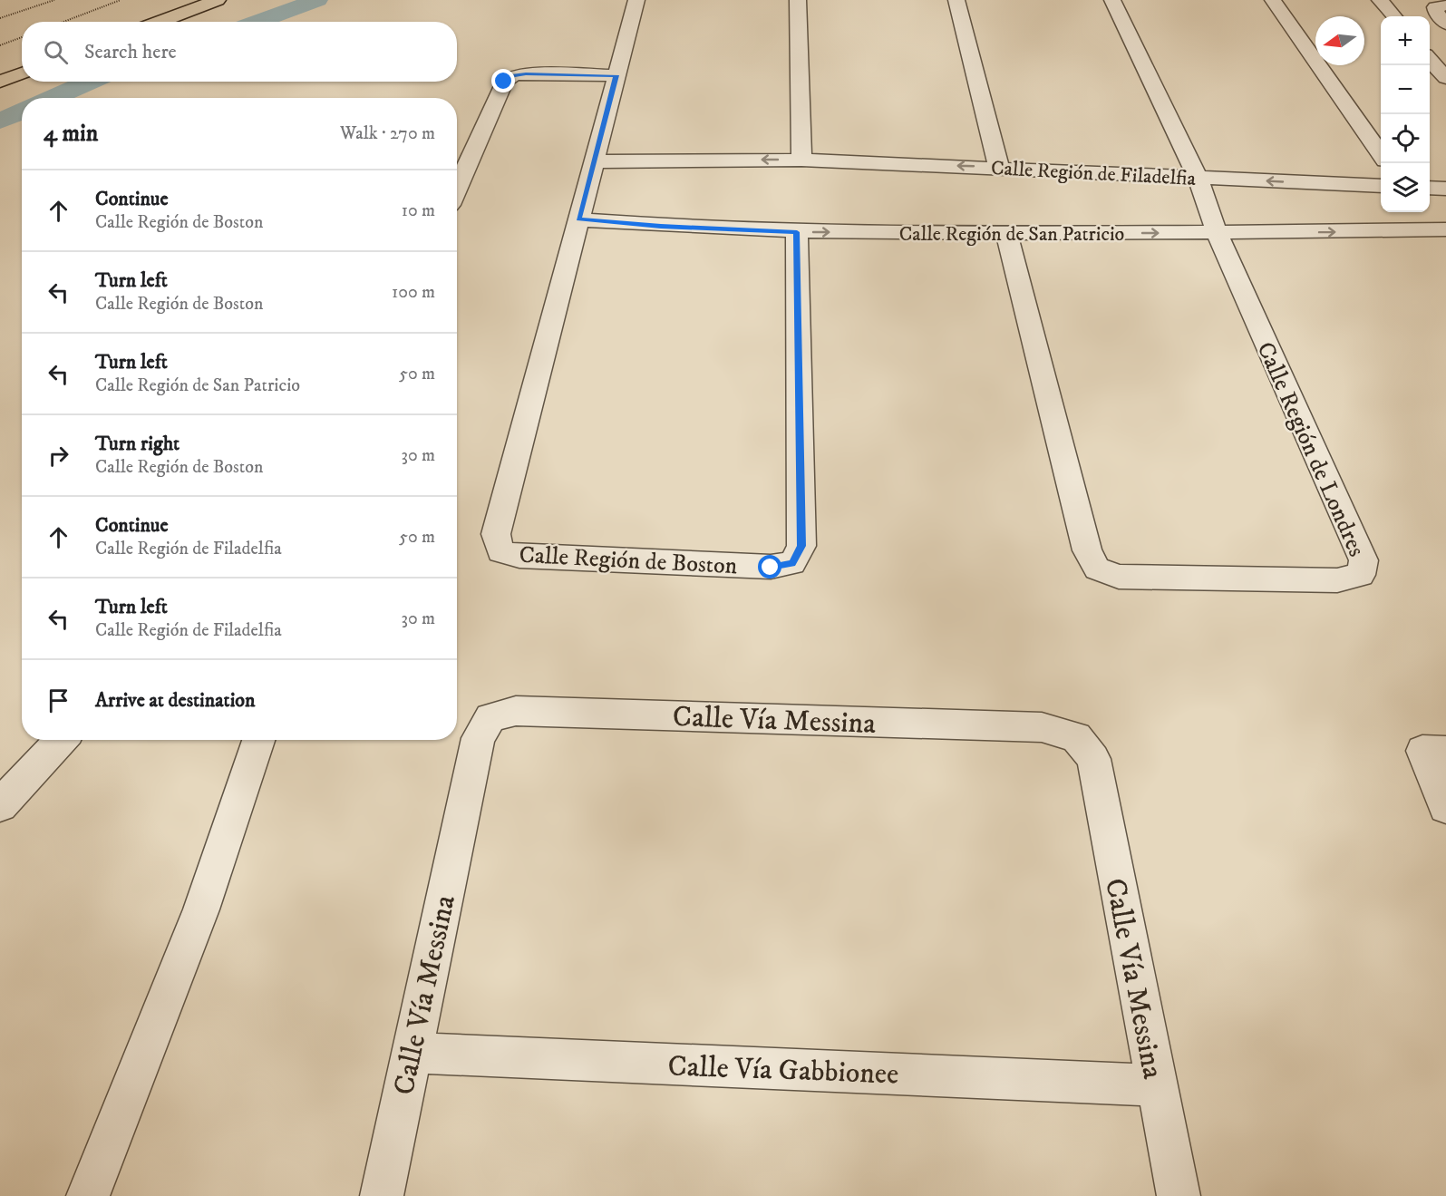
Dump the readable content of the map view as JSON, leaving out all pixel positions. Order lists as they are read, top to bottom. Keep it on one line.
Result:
{"streets":{"street":["Calle Región de Filadelfia","Calle Región de San Patricio","Calle Región de Londres","Calle Región de Boston","Calle Vía Messina","Calle Vía Gabbionee"]},"crossings":[["Calle Región de Filadelfia","Calle Región de Londres"],["Calle Región de Filadelfia","Calle Región de Boston"],["Calle Región de San Patricio","Calle Región de Londres"],["Calle Región de San Patricio","Calle Región de Boston"],["Calle Vía Messina","Calle Vía Gabbionee"]],"one_way":["Calle Región de Filadelfia","Calle Región de San Patricio"],"north":"left","page":{"map_buttons":["+","−"],"search":"Search here","heading":["4 min","Walk · 270 m"],"list":[["Continue","Calle Región de Boston","10 m"],["Turn left","Calle Región de Boston","100 m"],["Turn left","Calle Región de San Patricio","50 m"],["Turn right","Calle Región de Boston","30 m"],["Continue","Calle Región de Filadelfia","50 m"],["Turn left","Calle Región de Filadelfia","30 m"],"Arrive at destination"]}}
